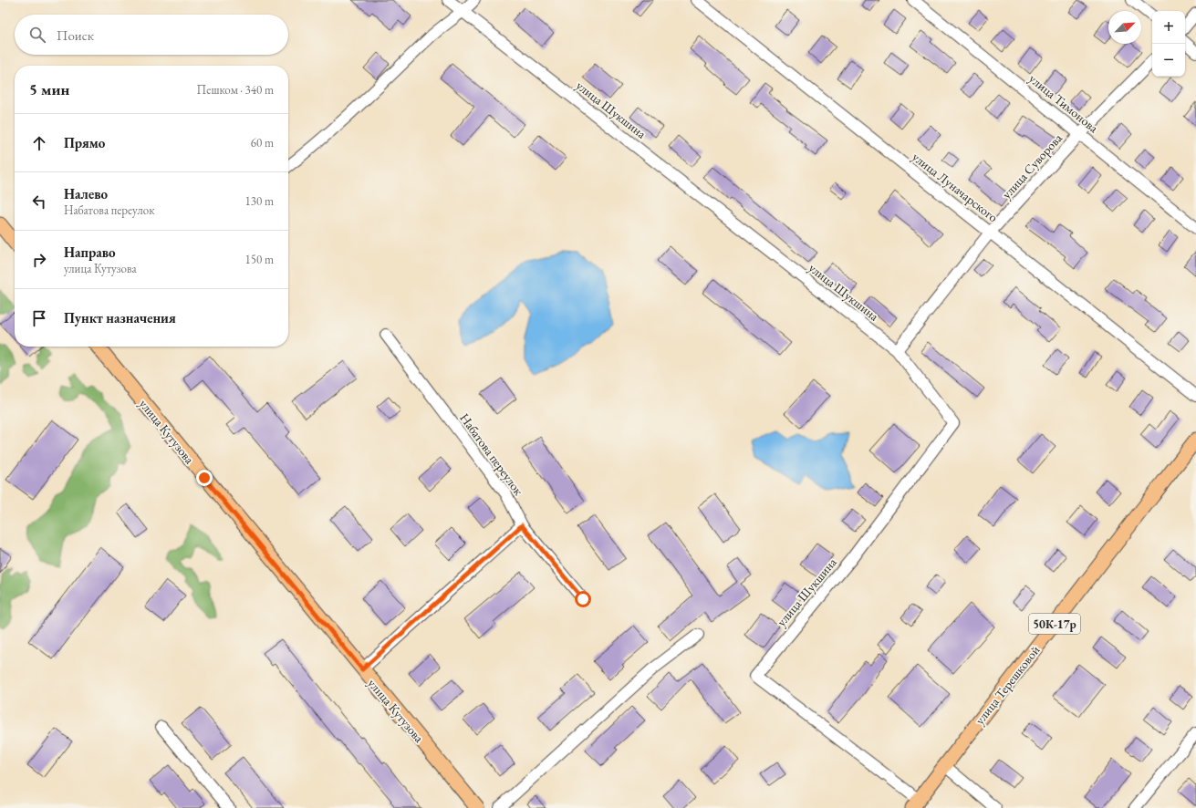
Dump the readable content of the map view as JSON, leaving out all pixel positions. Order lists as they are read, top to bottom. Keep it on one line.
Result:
{"streets":{"main road":["улица Кутузова","50К-17р","улица Терешковой"],"street":["улица Тимонова","улица Шукшина","улица Суворова","улица Луначарского","Набатова переулок"]},"crossings":[["улица Тимонова","улица Суворова"],["улица Шукшина","улица Суворова"],["улица Шукшина","улица Терешковой"],["улица Суворова","улица Луначарского"]],"north":"top right","page":{"map_buttons":["+","−"],"search":"Поиск","heading":["5 мин","Пешком · 340 m"],"list":[["Прямо","60 m"],["Налево","Набатова переулок","130 m"],["Направо","улица Кутузова","150 m"],"Пункт назначения"]}}
